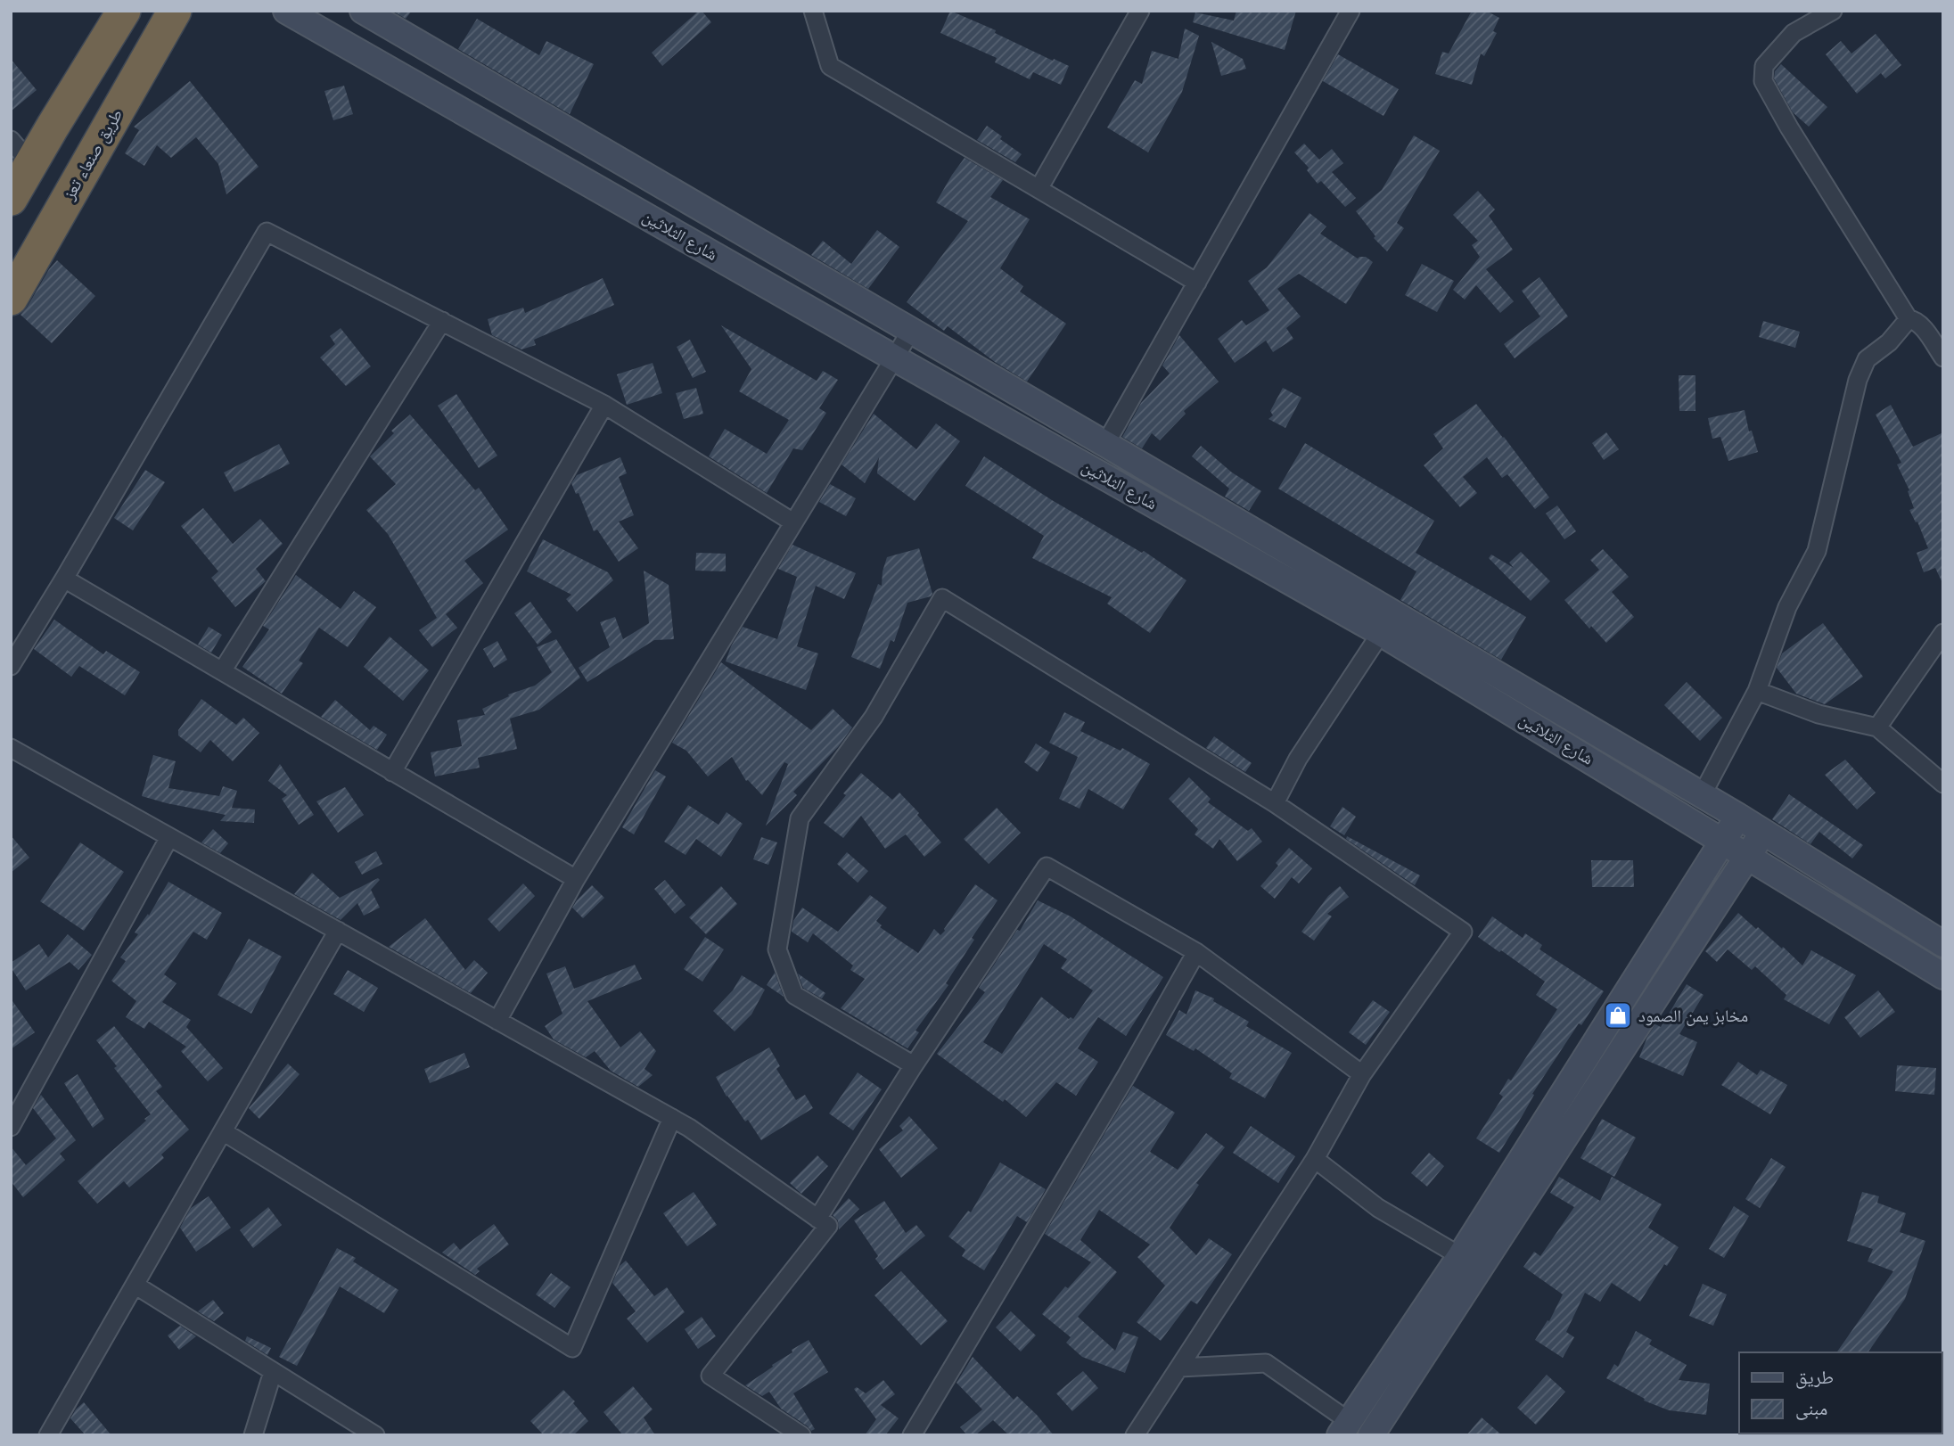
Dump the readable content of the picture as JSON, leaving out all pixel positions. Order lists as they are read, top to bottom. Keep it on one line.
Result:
{"streets":{"highway":["طريق صنعاء تعز"],"street":["شارع الثلاثين"]},"places":{"shop":["مخابز يمن الصمود"]},"legend":["طريق","مبنى"]}
